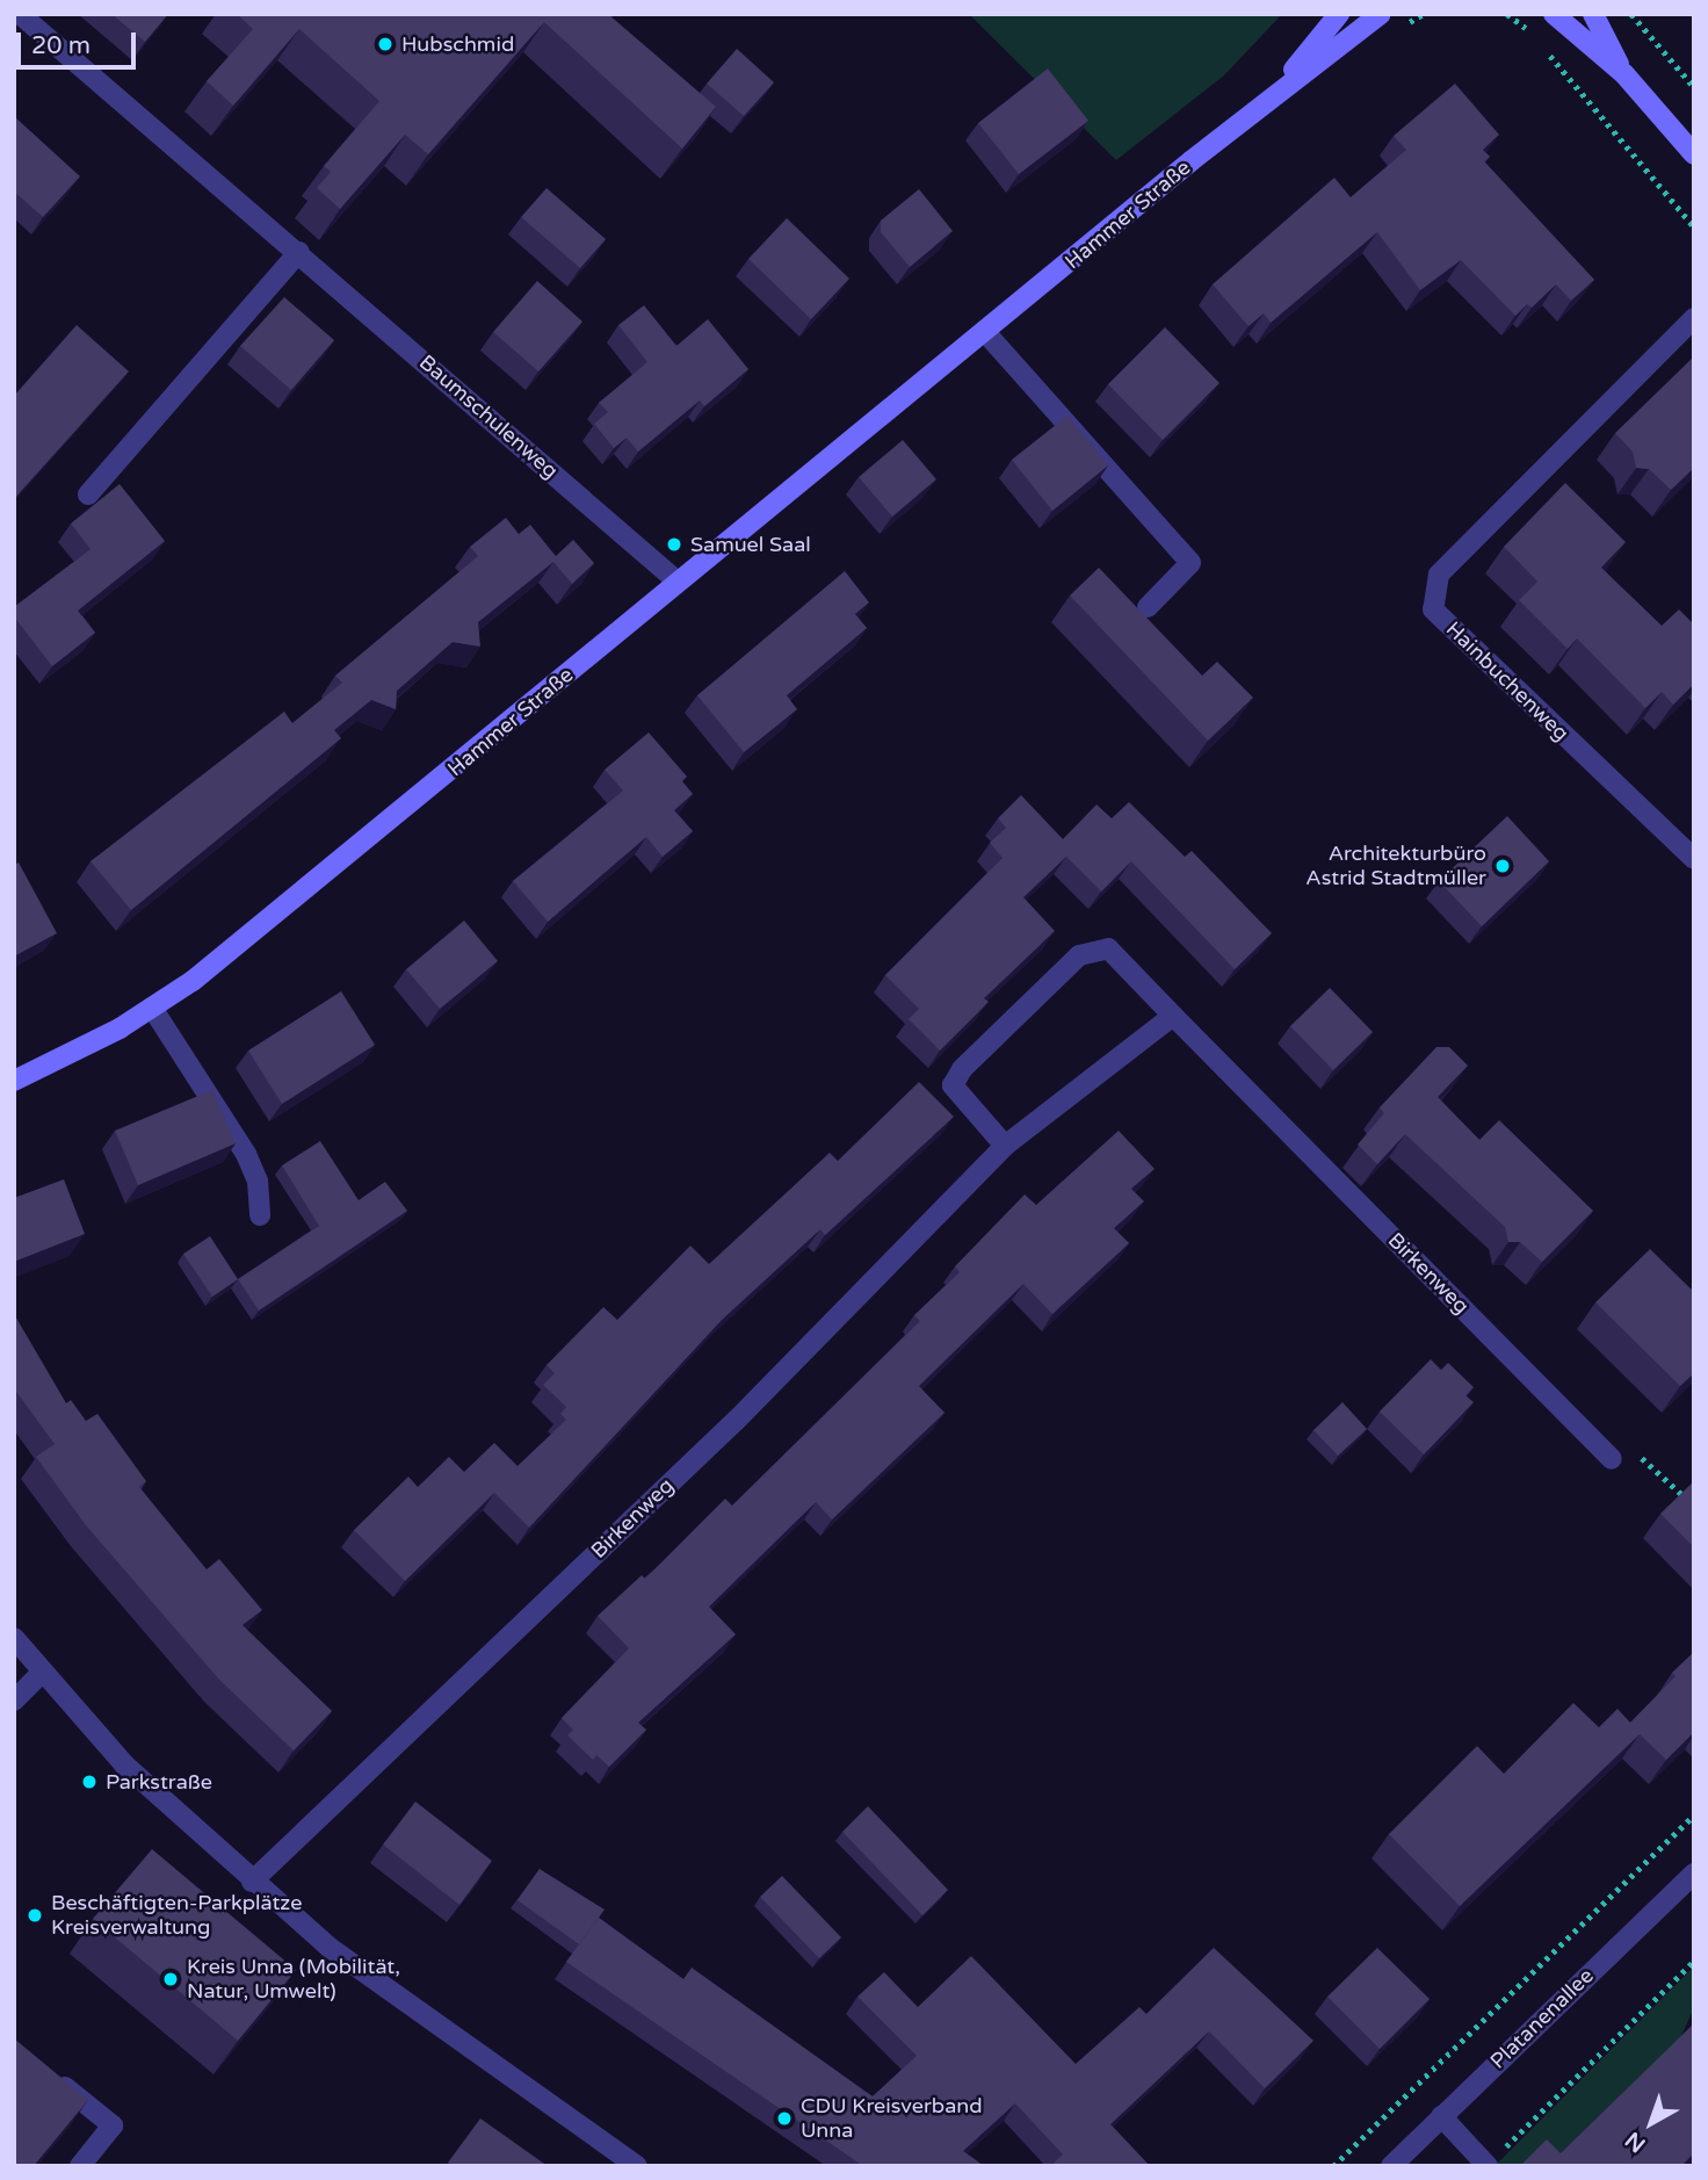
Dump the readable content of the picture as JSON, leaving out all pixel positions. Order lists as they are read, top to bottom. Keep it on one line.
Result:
{"streets":{"main road":["Hammer Straße"],"street":["Baumschulenweg","Hainbuchenweg","Birkenweg","Platanenallee"]},"crossings":[["Hammer Straße","Baumschulenweg"]],"places":["Hubschmid","Samuel Saal","Architekturbüro Astrid Stadtmüller","Parkstraße","Beschäftigten-Parkplätze Kreisverwaltung","Kreis Unna (Mobilität, Natur, Umwelt)","CDU Kreisverband Unna"],"scale_bar":"20 m","north":"bottom left"}
